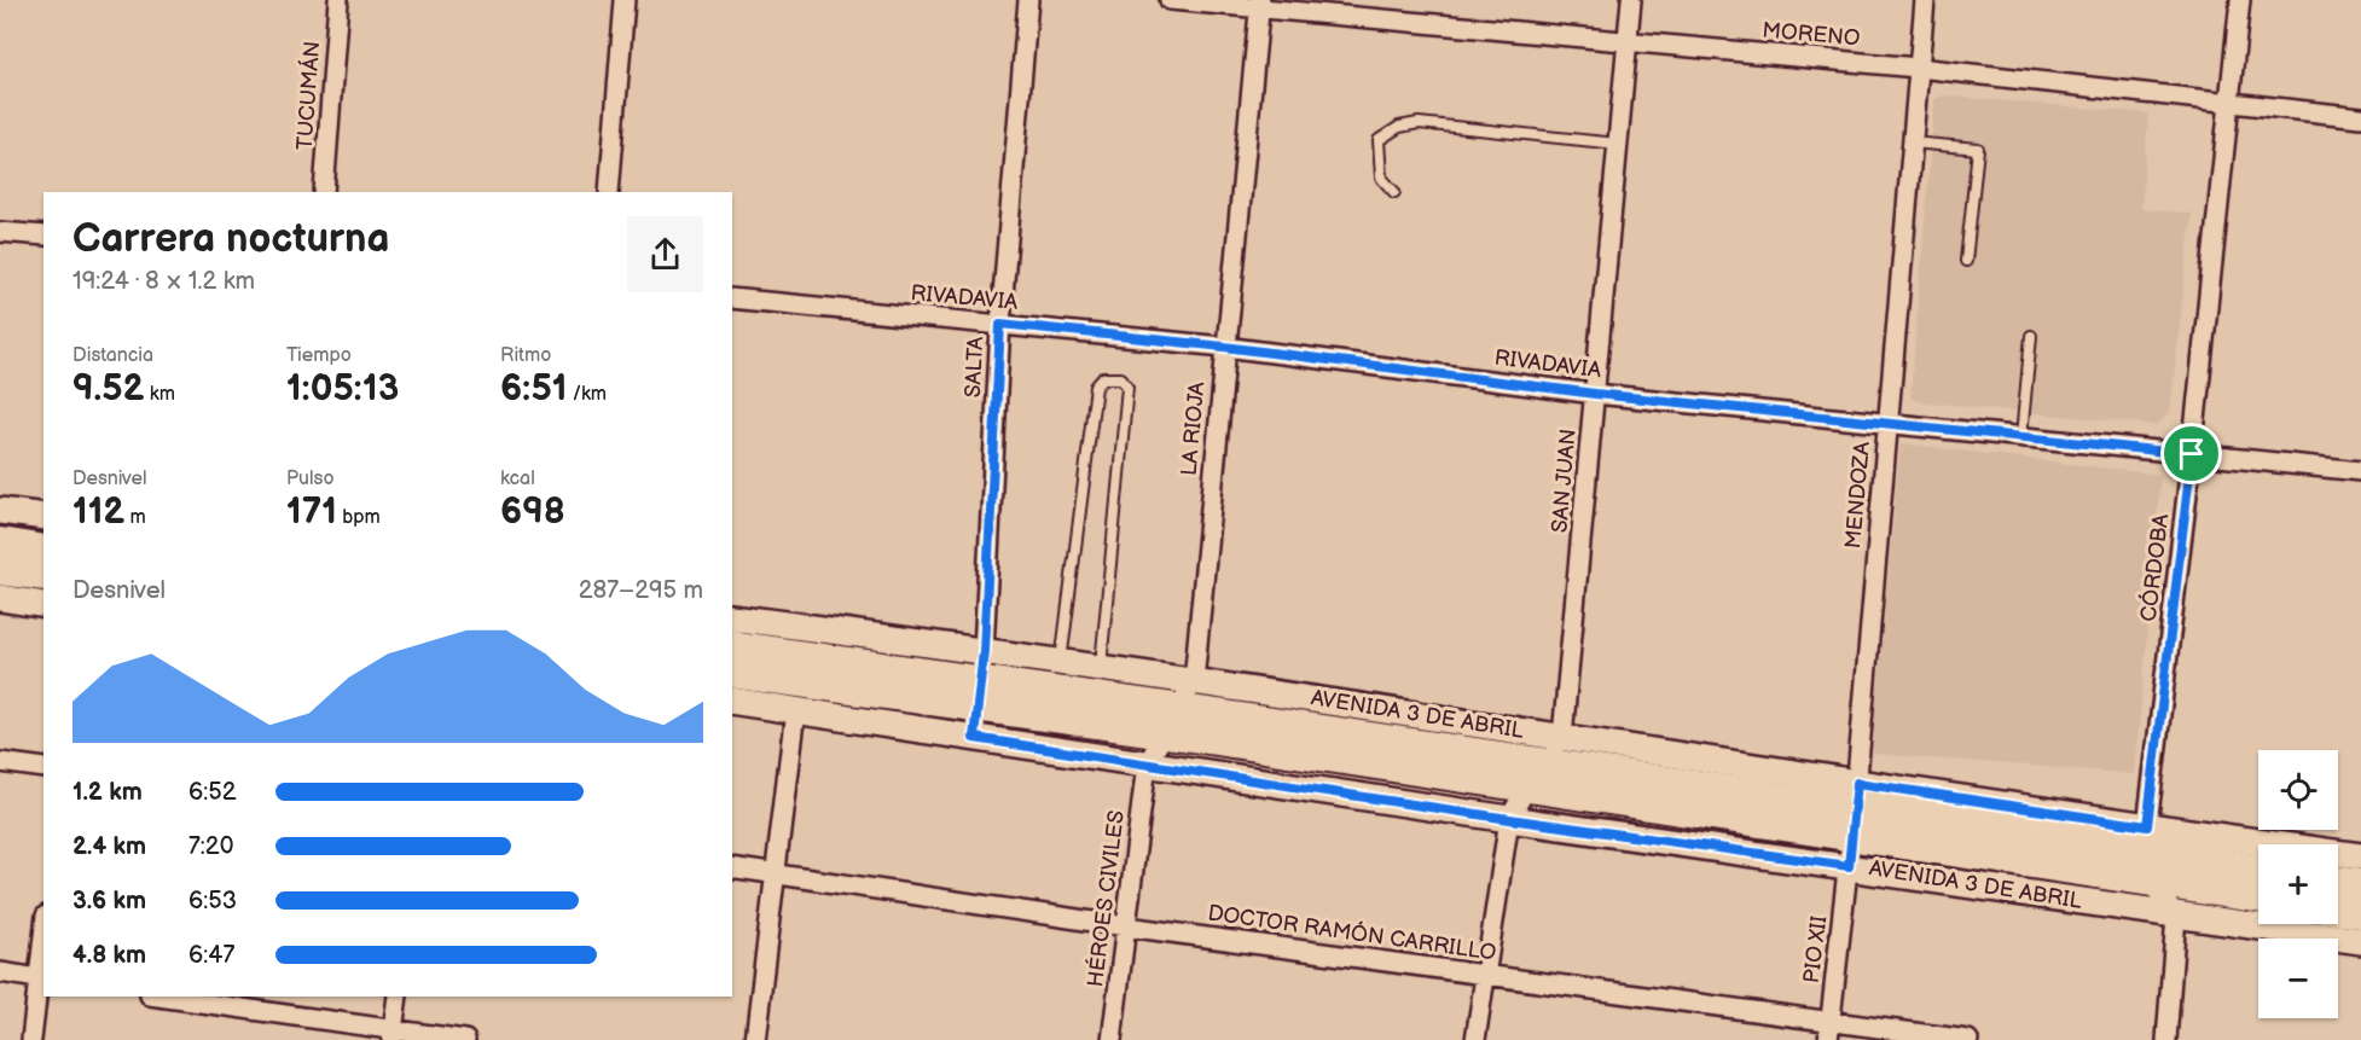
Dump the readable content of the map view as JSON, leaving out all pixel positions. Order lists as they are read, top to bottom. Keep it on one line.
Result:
{"streets":{"highway":["AVENIDA 3 DE ABRIL"],"street":["MORENO","TUCUMÁN","RIVADAVIA","SALTA","LA RIOJA","SAN JUAN","MENDOZA","CÓRDOBA","HÉROES CIVILES","DOCTOR RAMÓN CARRILLO","PIO XII"]},"crossings":[["MORENO","LA RIOJA"],["MORENO","SAN JUAN"],["MORENO","MENDOZA"],["MORENO","CÓRDOBA"],["RIVADAVIA","SALTA"],["RIVADAVIA","LA RIOJA"],["RIVADAVIA","SAN JUAN"],["RIVADAVIA","MENDOZA"],["RIVADAVIA","CÓRDOBA"],["SALTA","AVENIDA 3 DE ABRIL"],["LA RIOJA","AVENIDA 3 DE ABRIL"],["LA RIOJA","HÉROES CIVILES"],["SAN JUAN","AVENIDA 3 DE ABRIL"],["MENDOZA","AVENIDA 3 DE ABRIL"],["MENDOZA","PIO XII"],["CÓRDOBA","AVENIDA 3 DE ABRIL"],["AVENIDA 3 DE ABRIL","HÉROES CIVILES"],["AVENIDA 3 DE ABRIL","PIO XII"],["HÉROES CIVILES","DOCTOR RAMÓN CARRILLO"],["DOCTOR RAMÓN CARRILLO","PIO XII"]],"page":{"heading":["Carrera nocturna","19:24 · 8 × 1.2 km"],"stats":[["Distancia","9.52 km"],["Tiempo","1:05:13"],["Ritmo","6:51 /km"],["Desnivel","112 m"],["Pulso","171 bpm"],["kcal","698"]],"chart":["Desnivel","287–295 m"],"map_buttons":["+","−"],"list":[{"name":"1.2 km","note":"6:52"},{"name":"2.4 km","note":"7:20"},{"name":"3.6 km","note":"6:53"},{"name":"4.8 km","note":"6:47"}]}}
